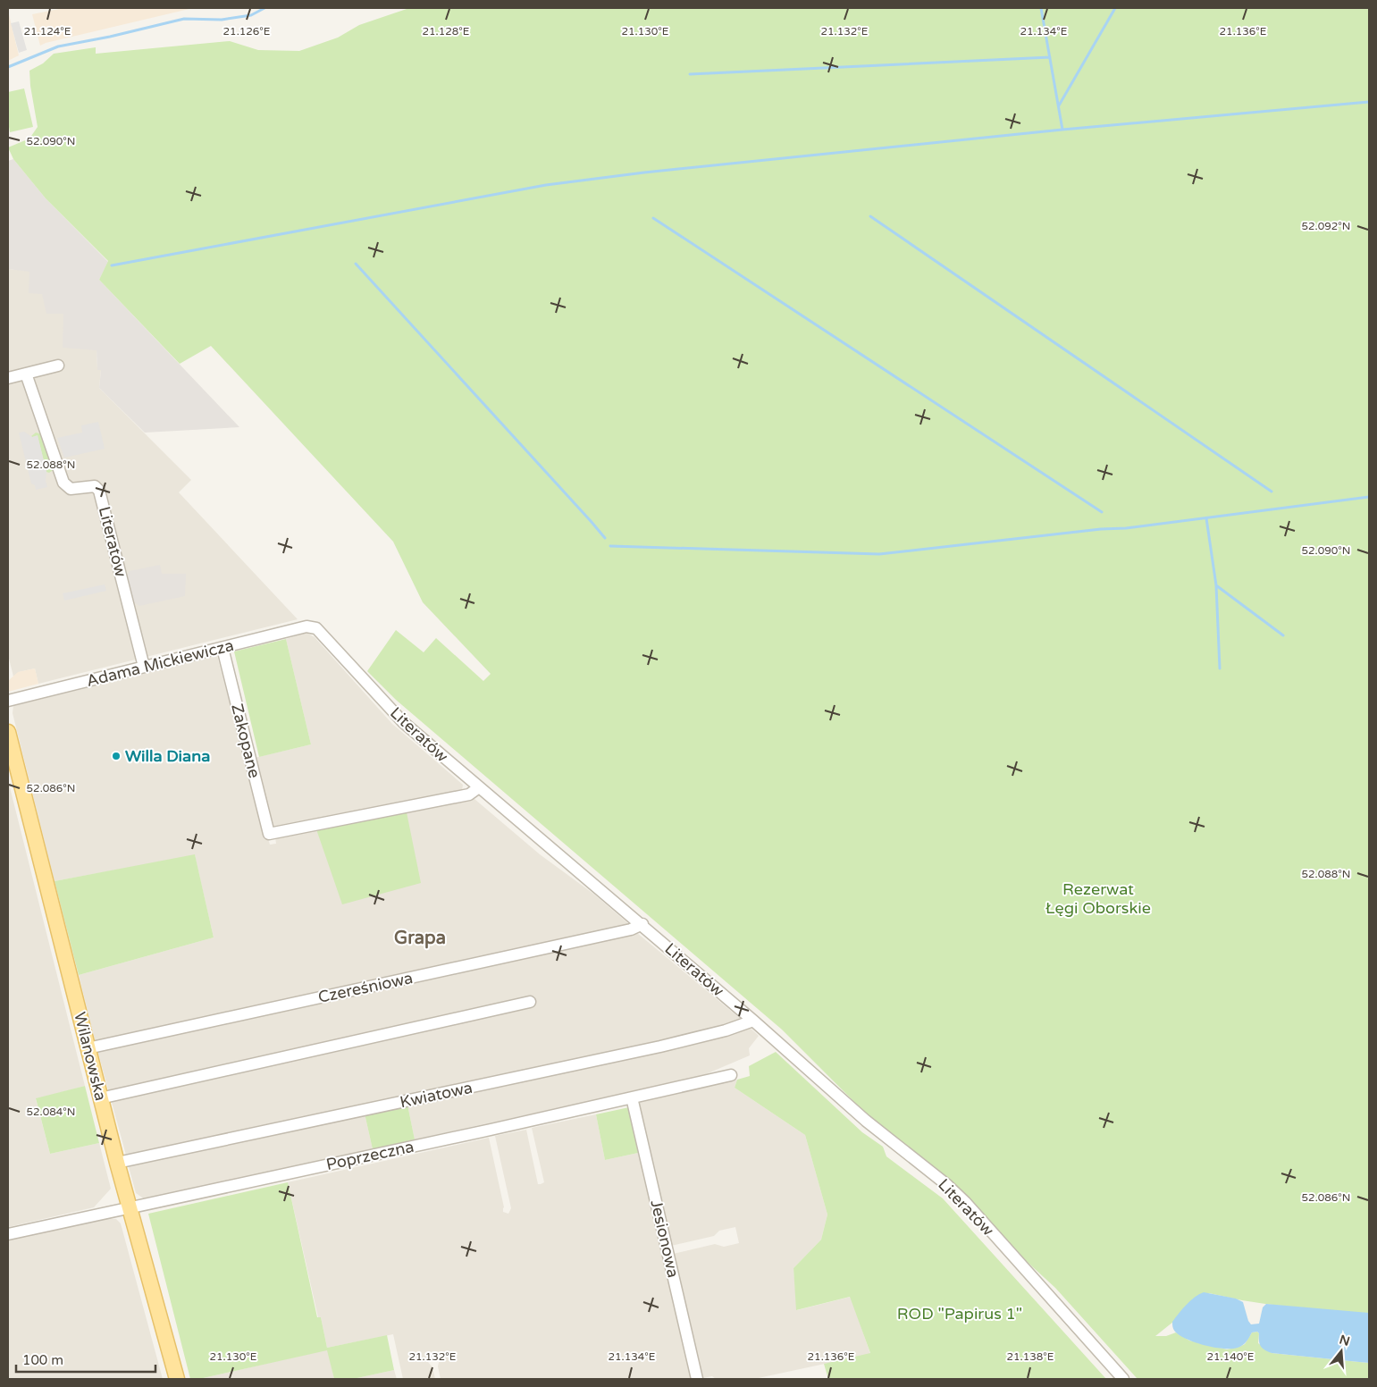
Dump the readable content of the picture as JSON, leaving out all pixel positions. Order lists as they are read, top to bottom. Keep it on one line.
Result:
{"streets":{"main road":["Wilanowska"],"street":["Literatów","Adama Mickiewicza","Zakopane","Czereśniowa","Kwiatowa","Poprzeczna","Jesionowa"]},"crossings":[["Literatów","Adama Mickiewicza"],["Literatów","Zakopane"],["Literatów","Czereśniowa"],["Literatów","Kwiatowa"],["Adama Mickiewicza","Zakopane"],["Czereśniowa","Wilanowska"],["Wilanowska","Kwiatowa"],["Wilanowska","Poprzeczna"],["Poprzeczna","Jesionowa"]],"districts":["Grapa"],"parks":["Rezerwat Łęgi Oborskie","ROD \"Papirus 1\""],"places":["Willa Diana"],"scale_bar":"100 m","north":"top","coordinates":["21.124°E","21.126°E","21.128°E","21.130°E","21.132°E","21.134°E","21.136°E","52.090°N","52.092°N","52.088°N","52.086°N","52.084°N","21.138°E","21.140°E"]}
